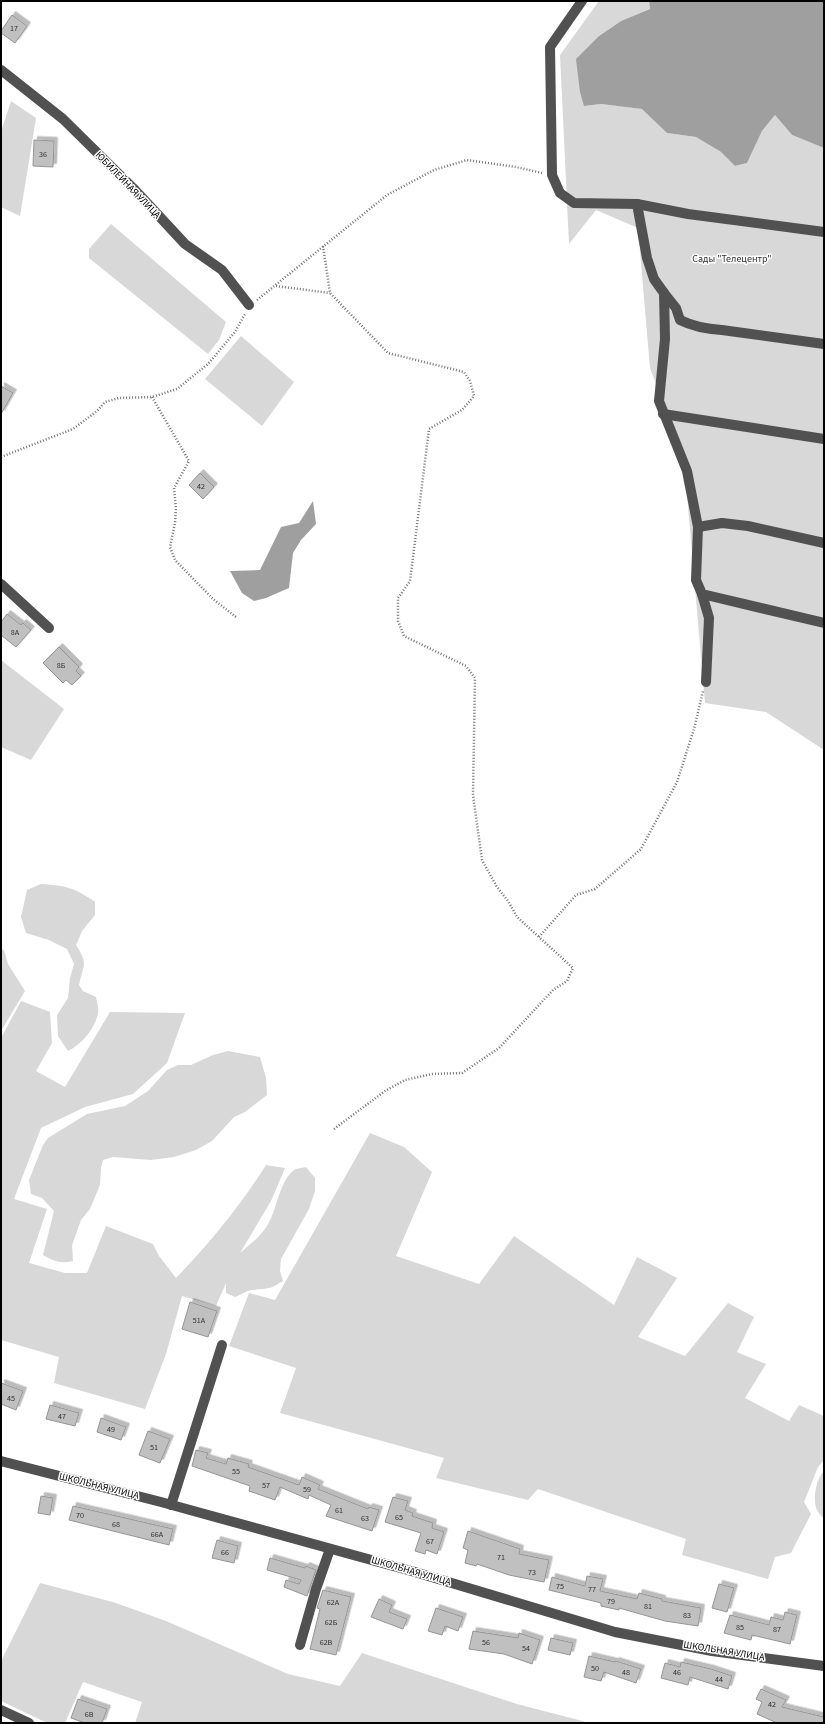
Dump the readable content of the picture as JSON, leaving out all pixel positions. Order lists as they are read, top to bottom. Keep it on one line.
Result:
{"streets":{"street":["ЮБИЛЕЙНАЯ УЛИЦА","ШКОЛЬНАЯ УЛИЦА"]},"parks":["Сады \"Телецентр\""],"house_numbers":["17","36","42","8А","8Б","51А","45","47","49","51","55","57","59","61","70","65","63","68","66А","67","66","71","73","75","77","79","62А","81","83","62Б","85","87","62В","56","54","50","48","46","44","42","6В"]}
